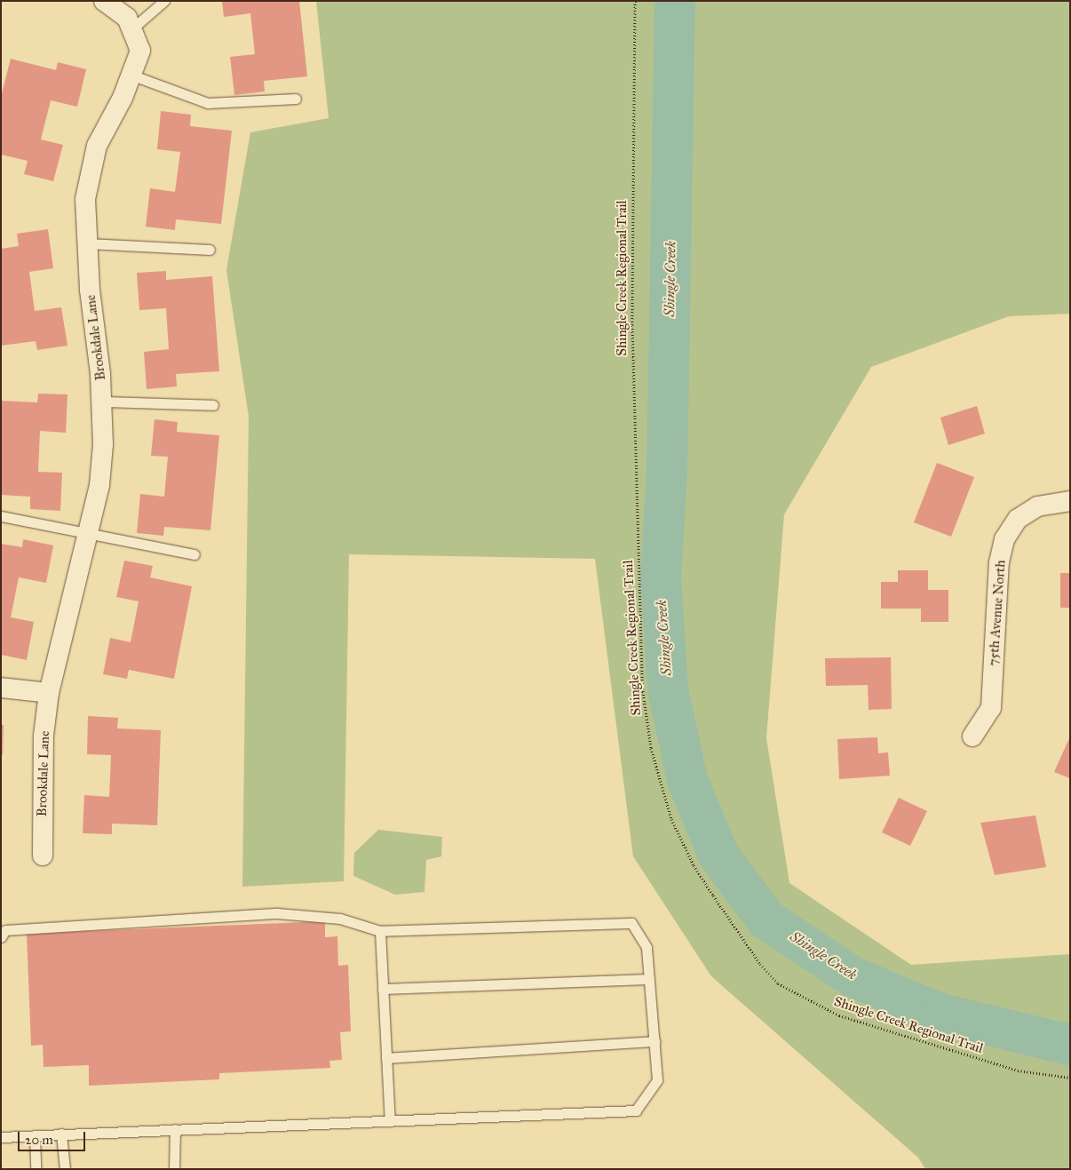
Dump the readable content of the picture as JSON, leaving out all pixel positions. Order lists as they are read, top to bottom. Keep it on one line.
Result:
{"streets":{"street":["Brookdale Lane","75th Avenue North"],"path":["Shingle Creek Regional Trail"]},"water":["Shingle Creek"],"scale_bar":"20 m"}
